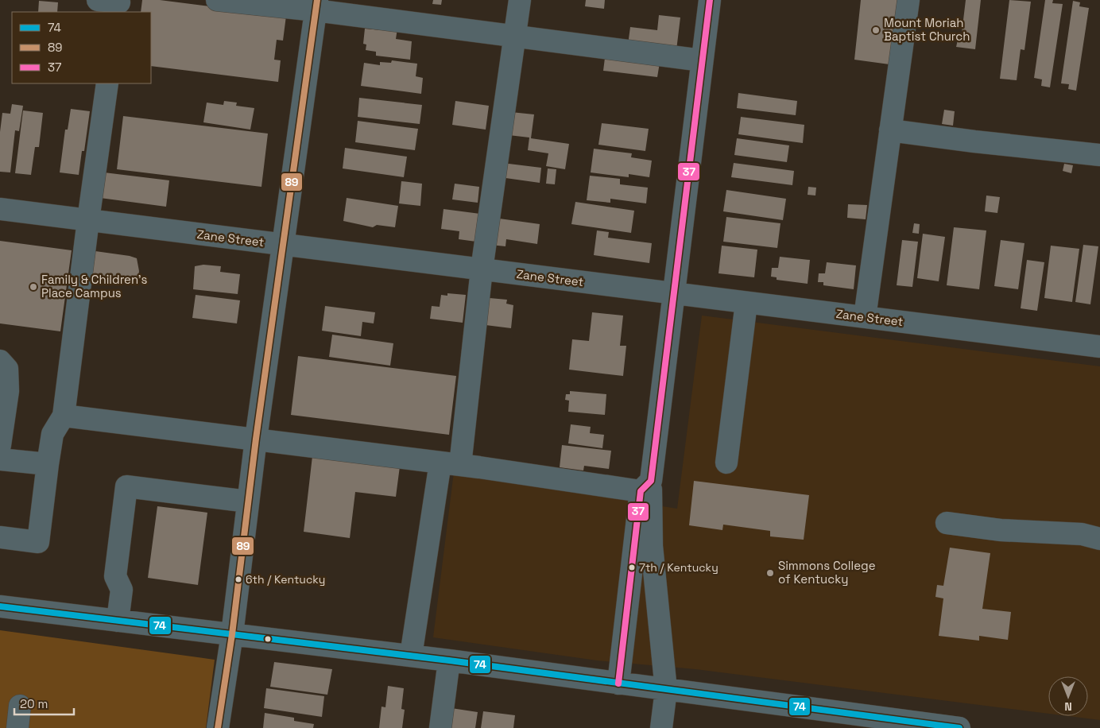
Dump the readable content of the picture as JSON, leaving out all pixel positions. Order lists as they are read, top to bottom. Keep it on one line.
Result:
{"streets":{"street":["Zane Street"]},"places":["Mount Moriah Baptist Church","Family & Children’s Place Campus","7th / Kentucky","Simmons College of Kentucky","6th / Kentucky"],"lines":["transit line 89","transit line 37","transit line 74"],"legend":["74","89","37"],"scale_bar":"20 m","north":"bottom"}
